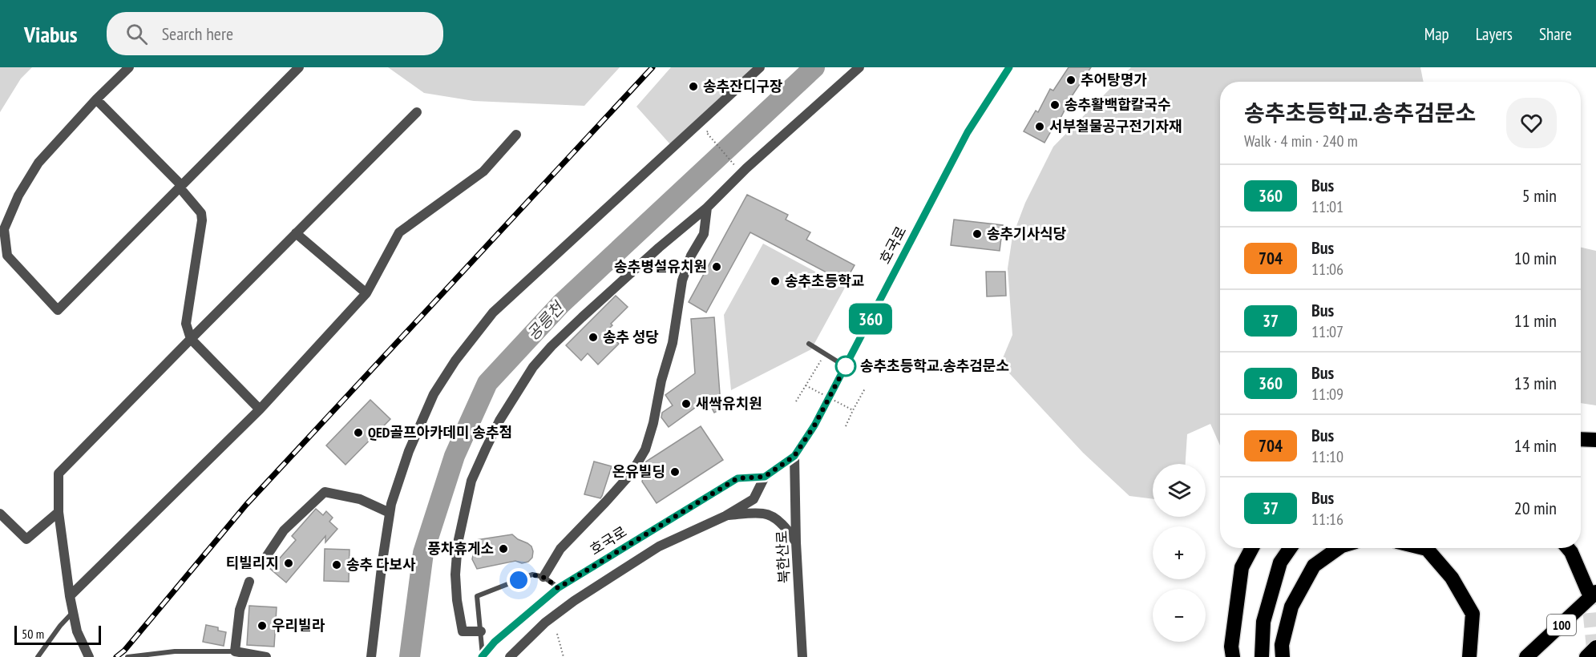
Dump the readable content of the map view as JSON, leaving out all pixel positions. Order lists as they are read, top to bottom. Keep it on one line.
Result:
{"streets":{"highway":["100"],"street":["호국로","북한산로"]},"crossings":[["호국로","북한산로"]],"water":["공릉천"],"places":["추어탕명가","송추잔디구장","송추활백합칼국수","서부철물공구전기자재","송추기사식당","송추병설유치원","송추초등학교","송추 성당","송추초등학교.송추검문소","새싹유치원","QED골프아카데미 송추점","온유빌딩","풍차휴게소","티빌리지","송추 다보사","우리빌라"],"lines":["bus line 360"],"scale_bar":"50 m","page":{"header":"Viabus","search":"Search here","nav":["Map","Layers","Share"],"on_map":"360","heading":["송추초등학교.송추검문소","Walk · 4 min · 240 m"],"list":[{"mark":"360","name":"Bus","note":"11:01","value":"5 min"},{"mark":"704","name":"Bus","note":"11:06","value":"10 min"},{"mark":"37","name":"Bus","note":"11:07","value":"11 min"},{"mark":"360","name":"Bus","note":"11:09","value":"13 min"},{"mark":"704","name":"Bus","note":"11:10","value":"14 min"},{"mark":"37","name":"Bus","note":"11:16","value":"20 min"}],"map_buttons":["+","−"],"scale":"50 m"}}
